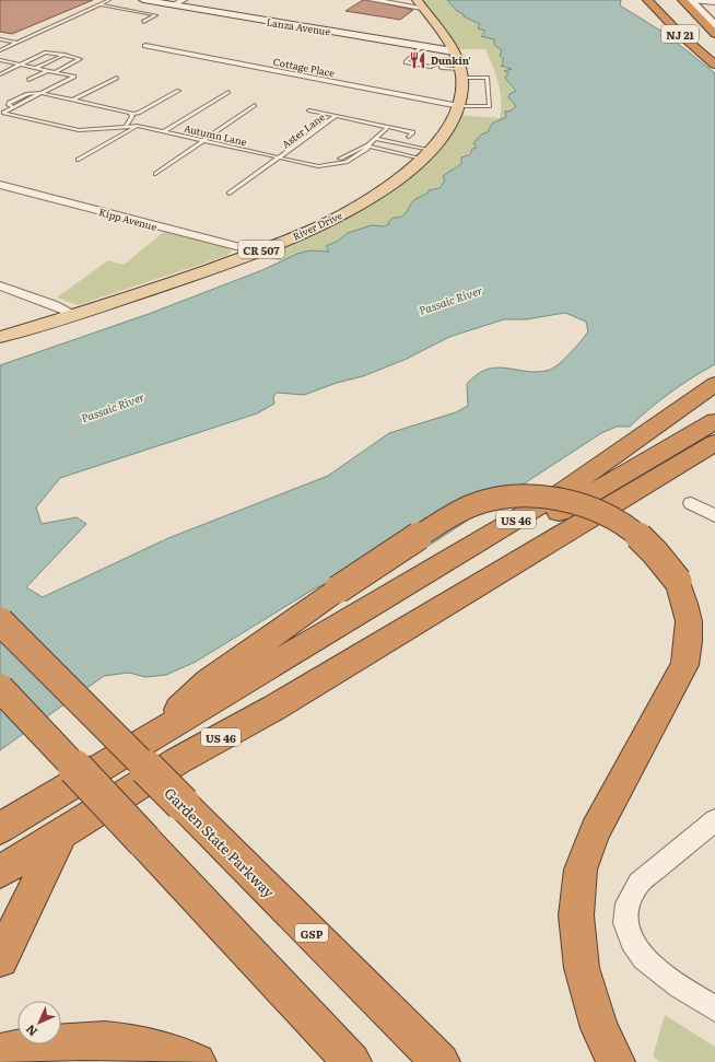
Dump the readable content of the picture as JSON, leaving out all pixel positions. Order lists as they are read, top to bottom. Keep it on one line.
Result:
{"streets":{"highway":["NJ 21","US 46","Garden State Parkway","GSP"],"main road":["River Drive","CR 507"],"street":["Lanza Avenue","Cottage Place","Kipp Avenue"],"lane":["Aster Lane","Autumn Lane"]},"crossings":[["Lanza Avenue","River Drive"],["Cottage Place","River Drive"],["Aster Lane","Autumn Lane"],["Kipp Avenue","River Drive"]],"water":["Passaic River"],"places":{"restaurant":["Dunkin'"]},"north":"bottom left"}
